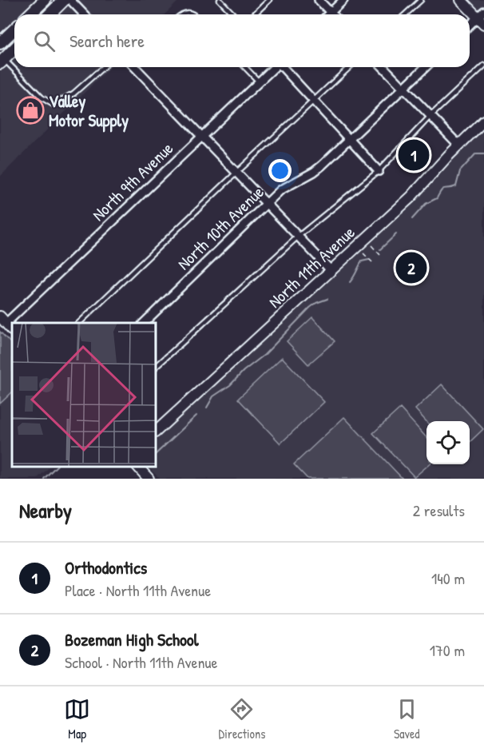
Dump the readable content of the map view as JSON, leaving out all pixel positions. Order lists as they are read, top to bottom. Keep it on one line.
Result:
{"streets":{"street":["North 9th Avenue","North 10th Avenue","North 11th Avenue"]},"places":{"shop":["Valley Motor Supply"]},"page":{"search":"Search here","pins":["1","2"],"heading":["Nearby","2 results"],"list":[{"mark":"1","name":"Orthodontics","note":"Place · North 11th Avenue","value":"140 m"},{"mark":"2","name":"Bozeman High School","note":"School · North 11th Avenue","value":"170 m"}],"nav":["Map","Directions","Saved"]}}
